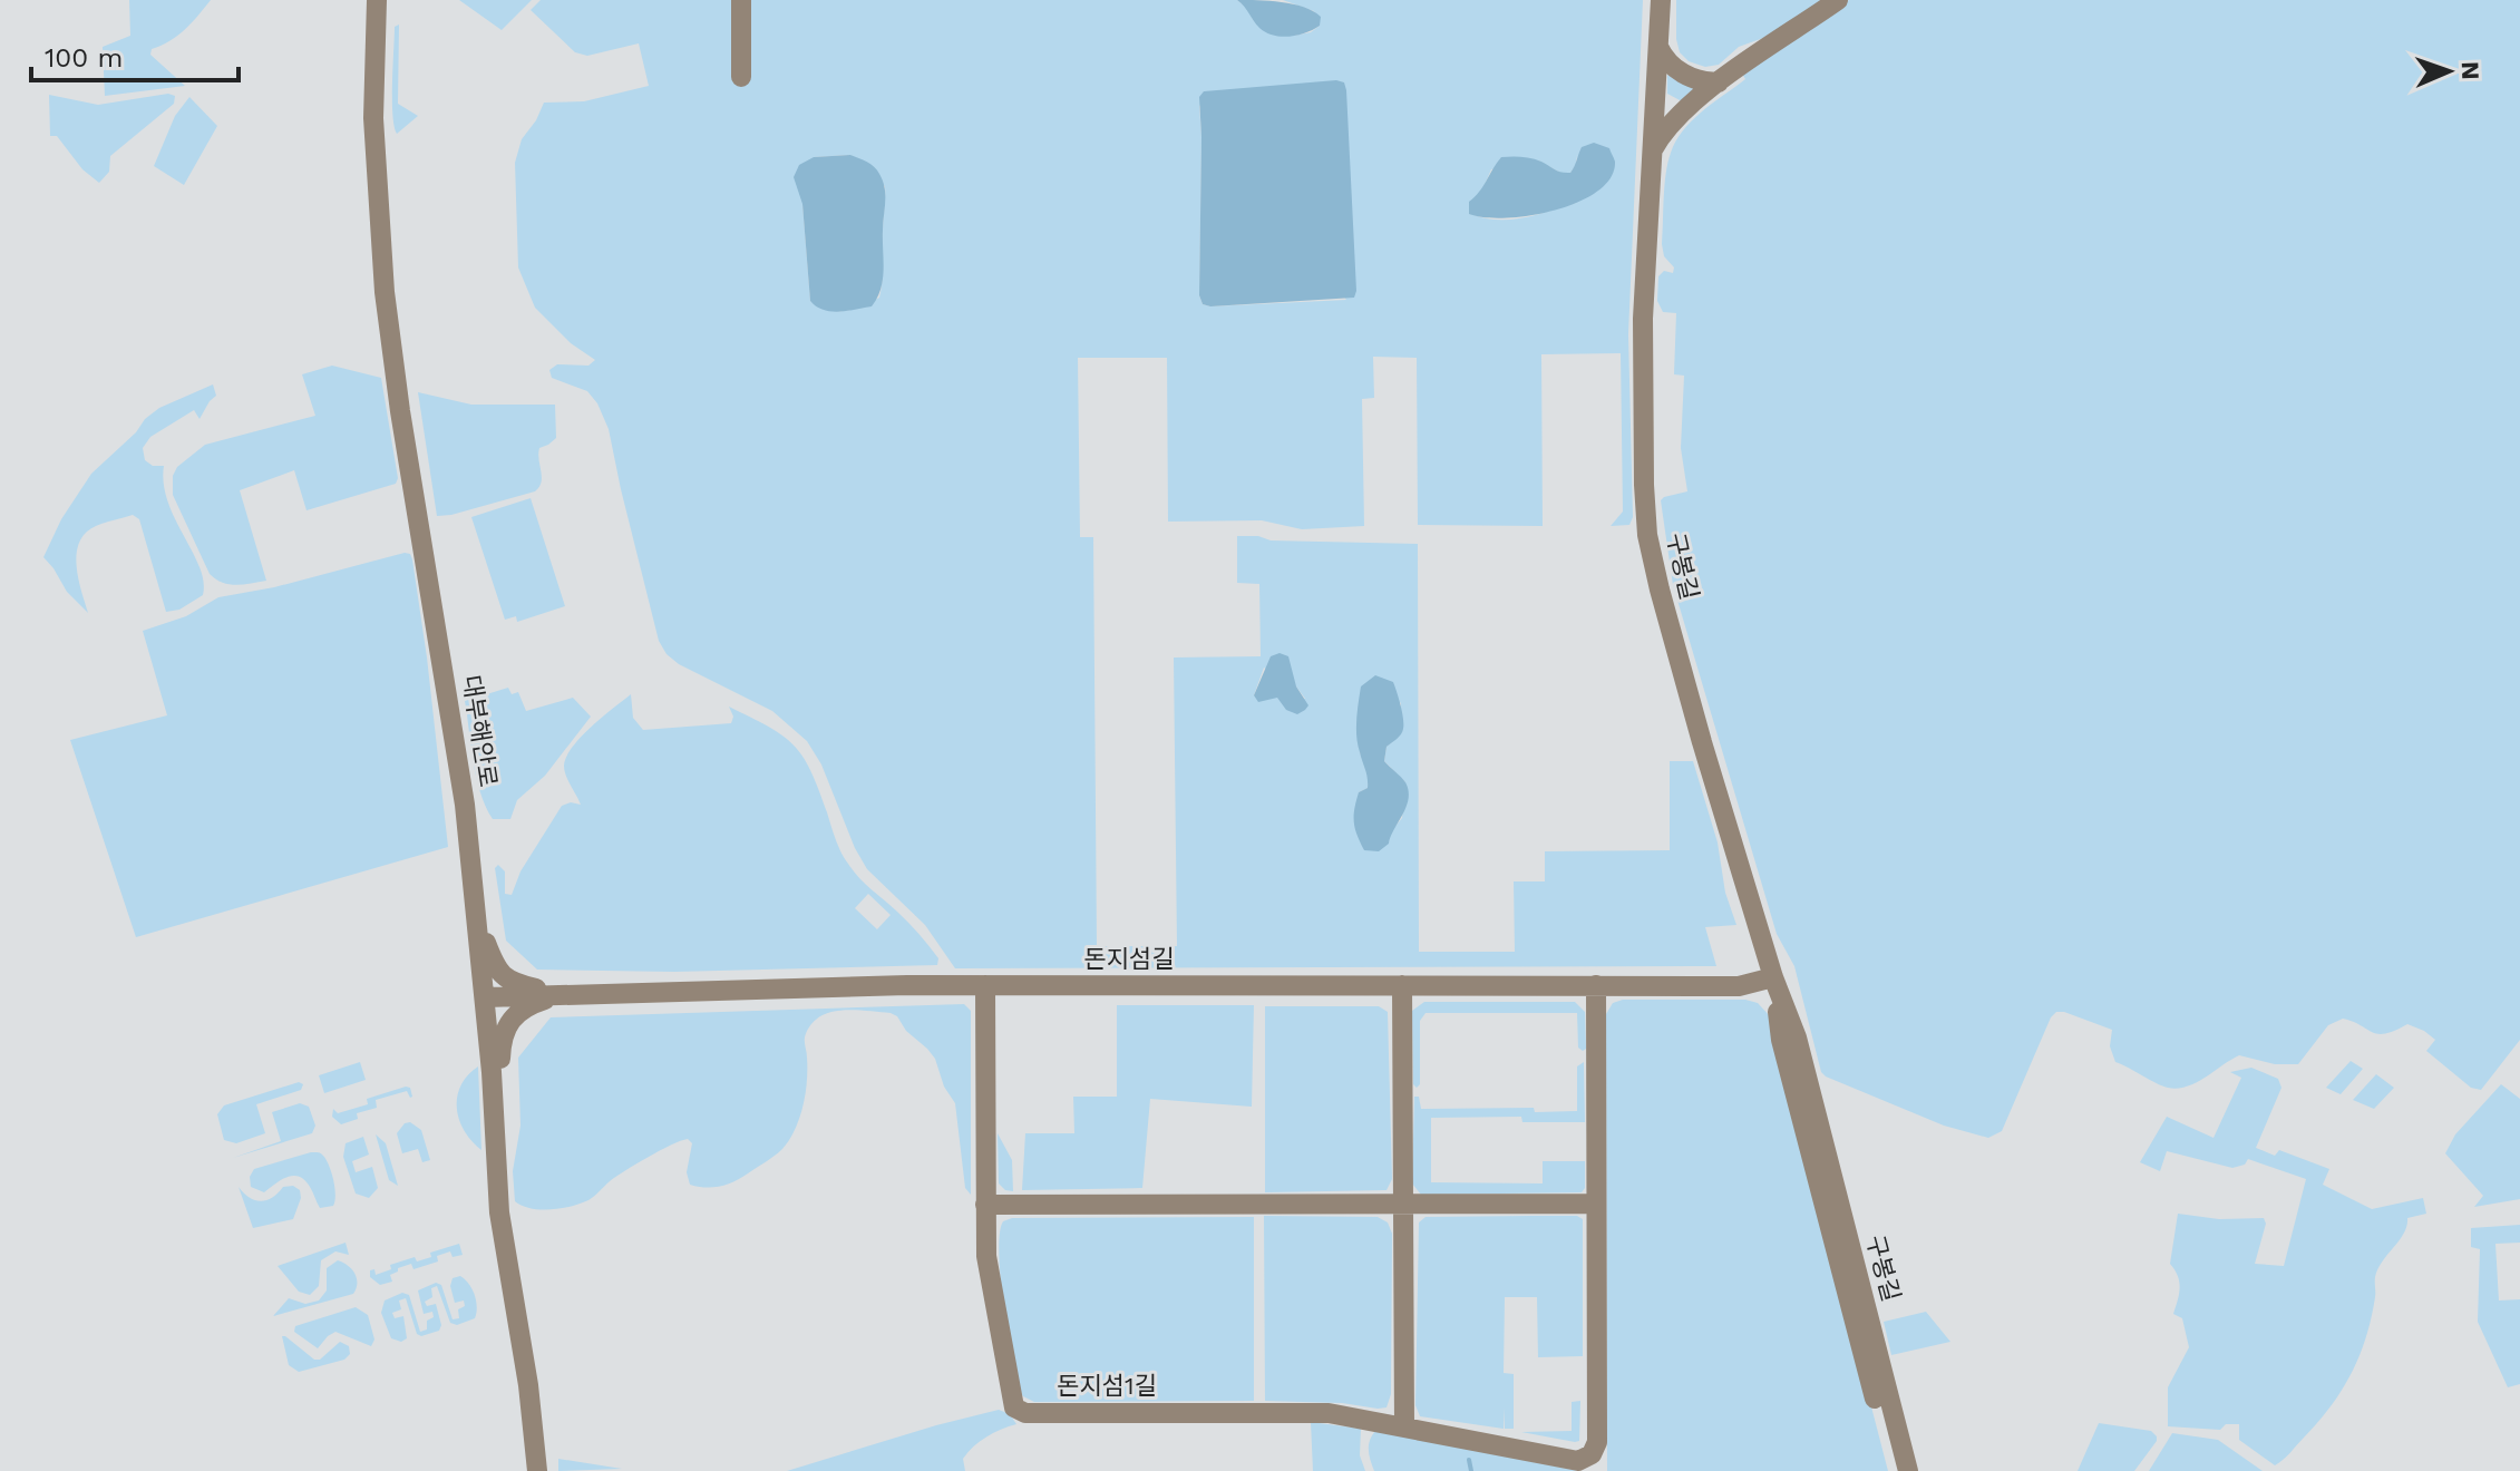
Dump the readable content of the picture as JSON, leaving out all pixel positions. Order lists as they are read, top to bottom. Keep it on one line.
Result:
{"streets":{"street":["구봉길","대부해안로","돈지섬길","돈지섬1길"]},"crossings":[["구봉길","돈지섬길"],["대부해안로","돈지섬길"],["돈지섬길","돈지섬1길"]],"scale_bar":"100 m","north":"right"}
